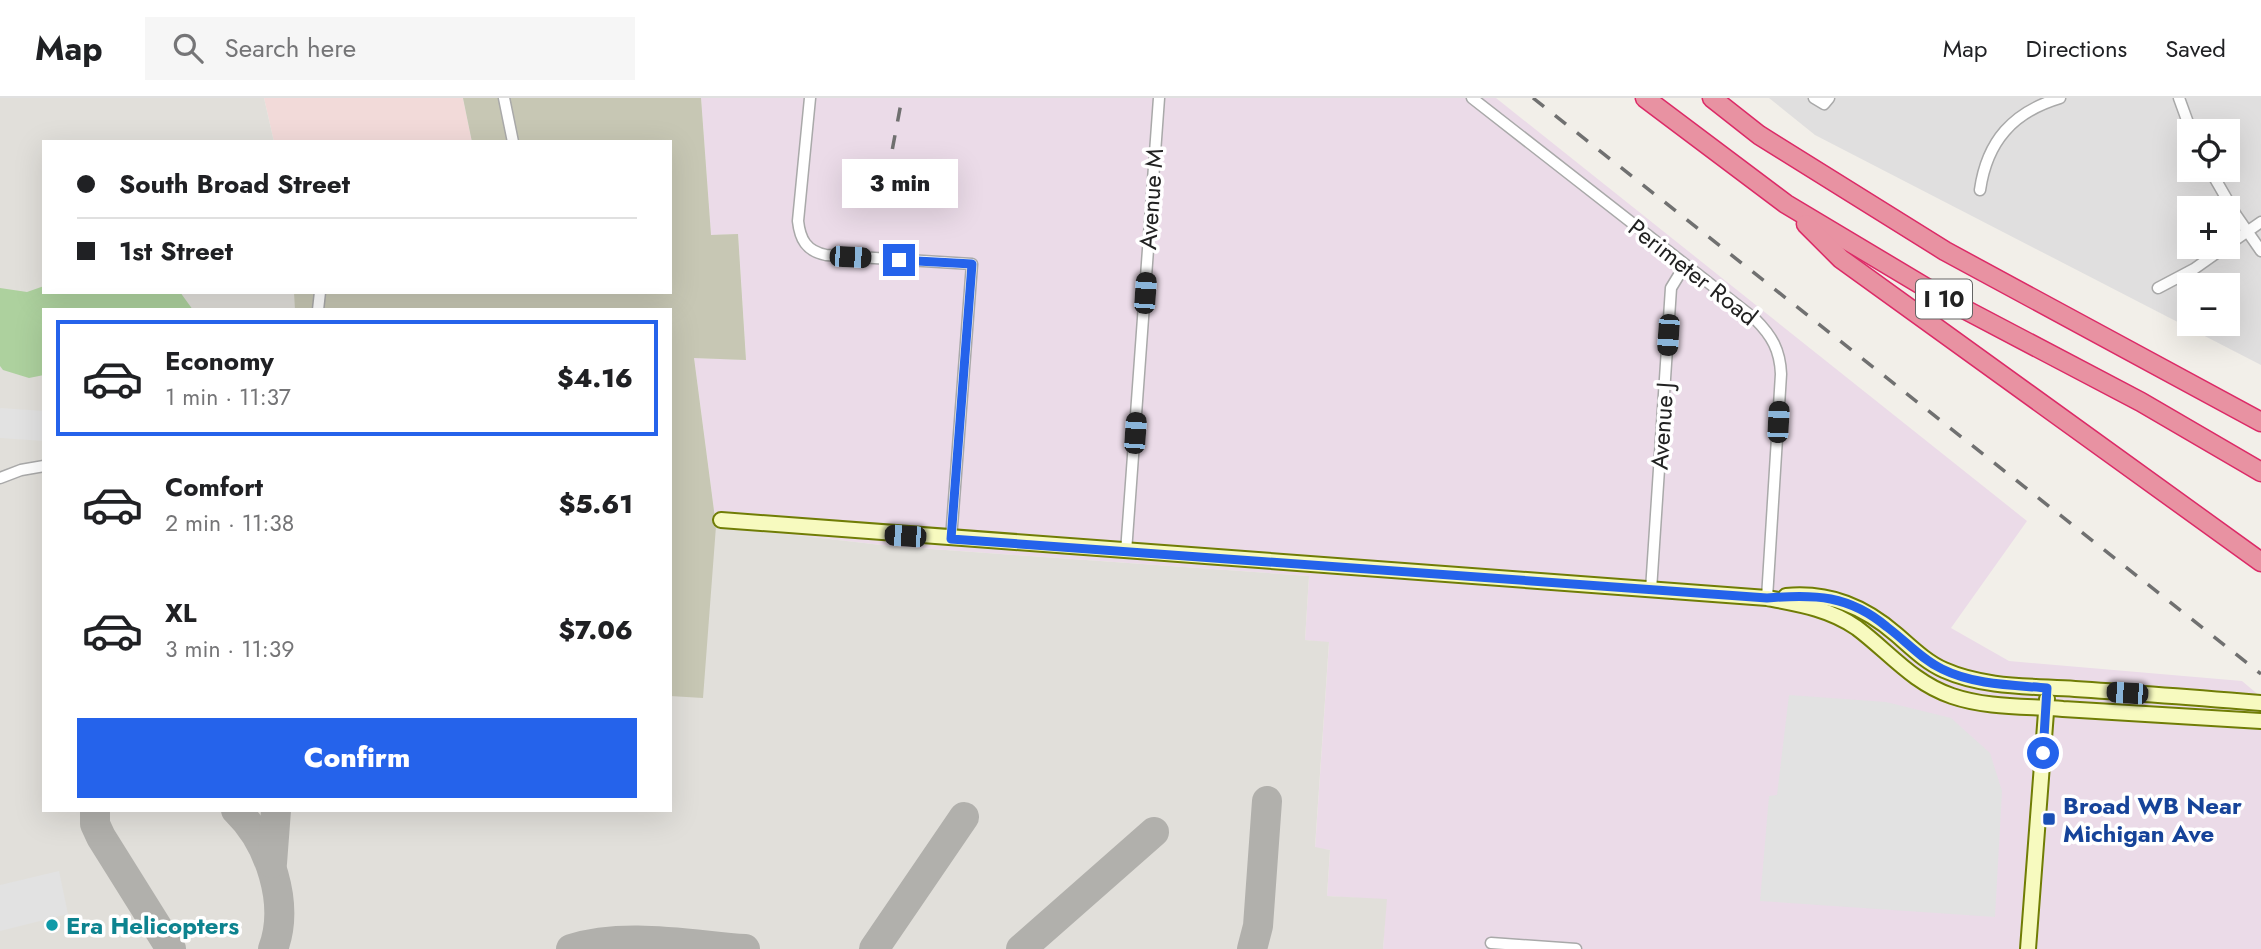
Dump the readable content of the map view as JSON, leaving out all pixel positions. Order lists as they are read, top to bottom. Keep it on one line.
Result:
{"streets":{"highway":["I 10"],"street":["Avenue M","Perimeter Road","Avenue J"]},"crossings":[["Perimeter Road","Avenue J"]],"places":{"transit":["Broad WB Near Michigan Ave"],"other":["Era Helicopters"]},"page":{"header":"Map","search":"Search here","nav":["Map","Directions","Saved"],"map_buttons":["+","−"],"banner":["South Broad Street","1st Street"],"bubble":"3 min","list":[{"name":"Economy","note":"1 min · 11:37","value":"$4.16"},{"name":"Comfort","note":"2 min · 11:38","value":"$5.61"},{"name":"XL","note":"3 min · 11:39","value":"$7.06"}],"buttons":"Confirm"}}
